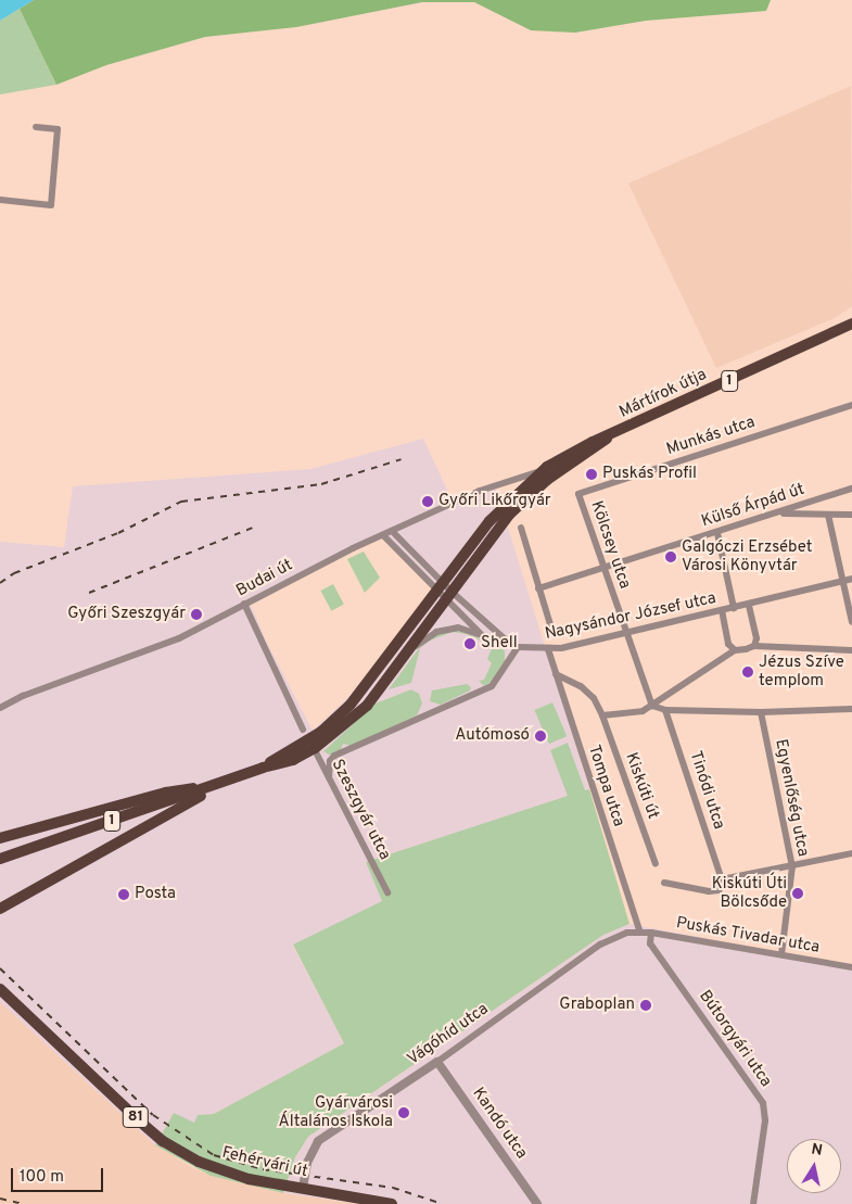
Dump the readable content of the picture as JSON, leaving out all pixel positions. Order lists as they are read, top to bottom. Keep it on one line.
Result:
{"streets":{"main road":["1","Mártírok útja","81","Fehérvári út"],"street":["Munkás utca","Külső Árpád út","Kölcsey utca","Budai út","Nagysándor József utca","Tompa utca","Kiskúti út","Tinódi utca","Egyenlőség utca","Szeszgyár utca","Puskás Tivadar utca","Vágóhíd utca","Bútorgyári utca","Kandó utca"]},"crossings":[["1","Mártírok útja"],["1","Nagysándor József utca"],["1","Szeszgyár utca"],["Mártírok útja","Budai út"],["Munkás utca","Kölcsey utca"],["Külső Árpád út","Kölcsey utca"],["Kölcsey utca","Nagysándor József utca"],["Nagysándor József utca","Tompa utca"],["Tompa utca","Kiskúti út"],["Tompa utca","Puskás Tivadar utca"],["Tompa utca","Vágóhíd utca"],["Egyenlőség utca","Puskás Tivadar utca"],["Puskás Tivadar utca","Vágóhíd utca"],["Puskás Tivadar utca","Bútorgyári utca"],["Vágóhíd utca","Kandó utca"],["Vágóhíd utca","Fehérvári út"]],"places":["Puskás Profil","Győri Likőrgyár","Galgóczi Erzsébet Városi Könyvtár","Győri Szeszgyár","Shell","Jézus Szíve templom","Autómosó","Kiskúti Úti Bölcsőde","Posta","Graboplan","Gyárvárosi Általános Iskola"],"scale_bar":"100 m","north":"top"}
